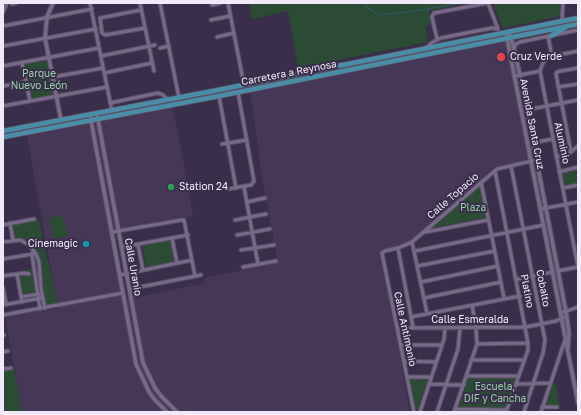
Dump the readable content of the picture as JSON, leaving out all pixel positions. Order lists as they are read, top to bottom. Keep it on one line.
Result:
{"streets":{"main road":["Carretera a Reynosa"],"street":["Avenida Santa Cruz","Aluminio","Calle Topacio","Calle Uranio","Cobalto","Platino","Calle Esmeralda","Calle Antimonio"]},"crossings":[["Carretera a Reynosa","Avenida Santa Cruz"],["Carretera a Reynosa","Calle Uranio"],["Avenida Santa Cruz","Calle Topacio"],["Avenida Santa Cruz","Calle Esmeralda"],["Calle Topacio","Cobalto"],["Calle Topacio","Platino"],["Calle Topacio","Calle Antimonio"],["Cobalto","Calle Esmeralda"],["Platino","Calle Esmeralda"],["Calle Esmeralda","Calle Antimonio"]],"parks":["Parque Nuevo León","Plaza","Escuela, DIF y Cancha"],"places":["Cruz Verde","Station 24","Cinemagic"]}
